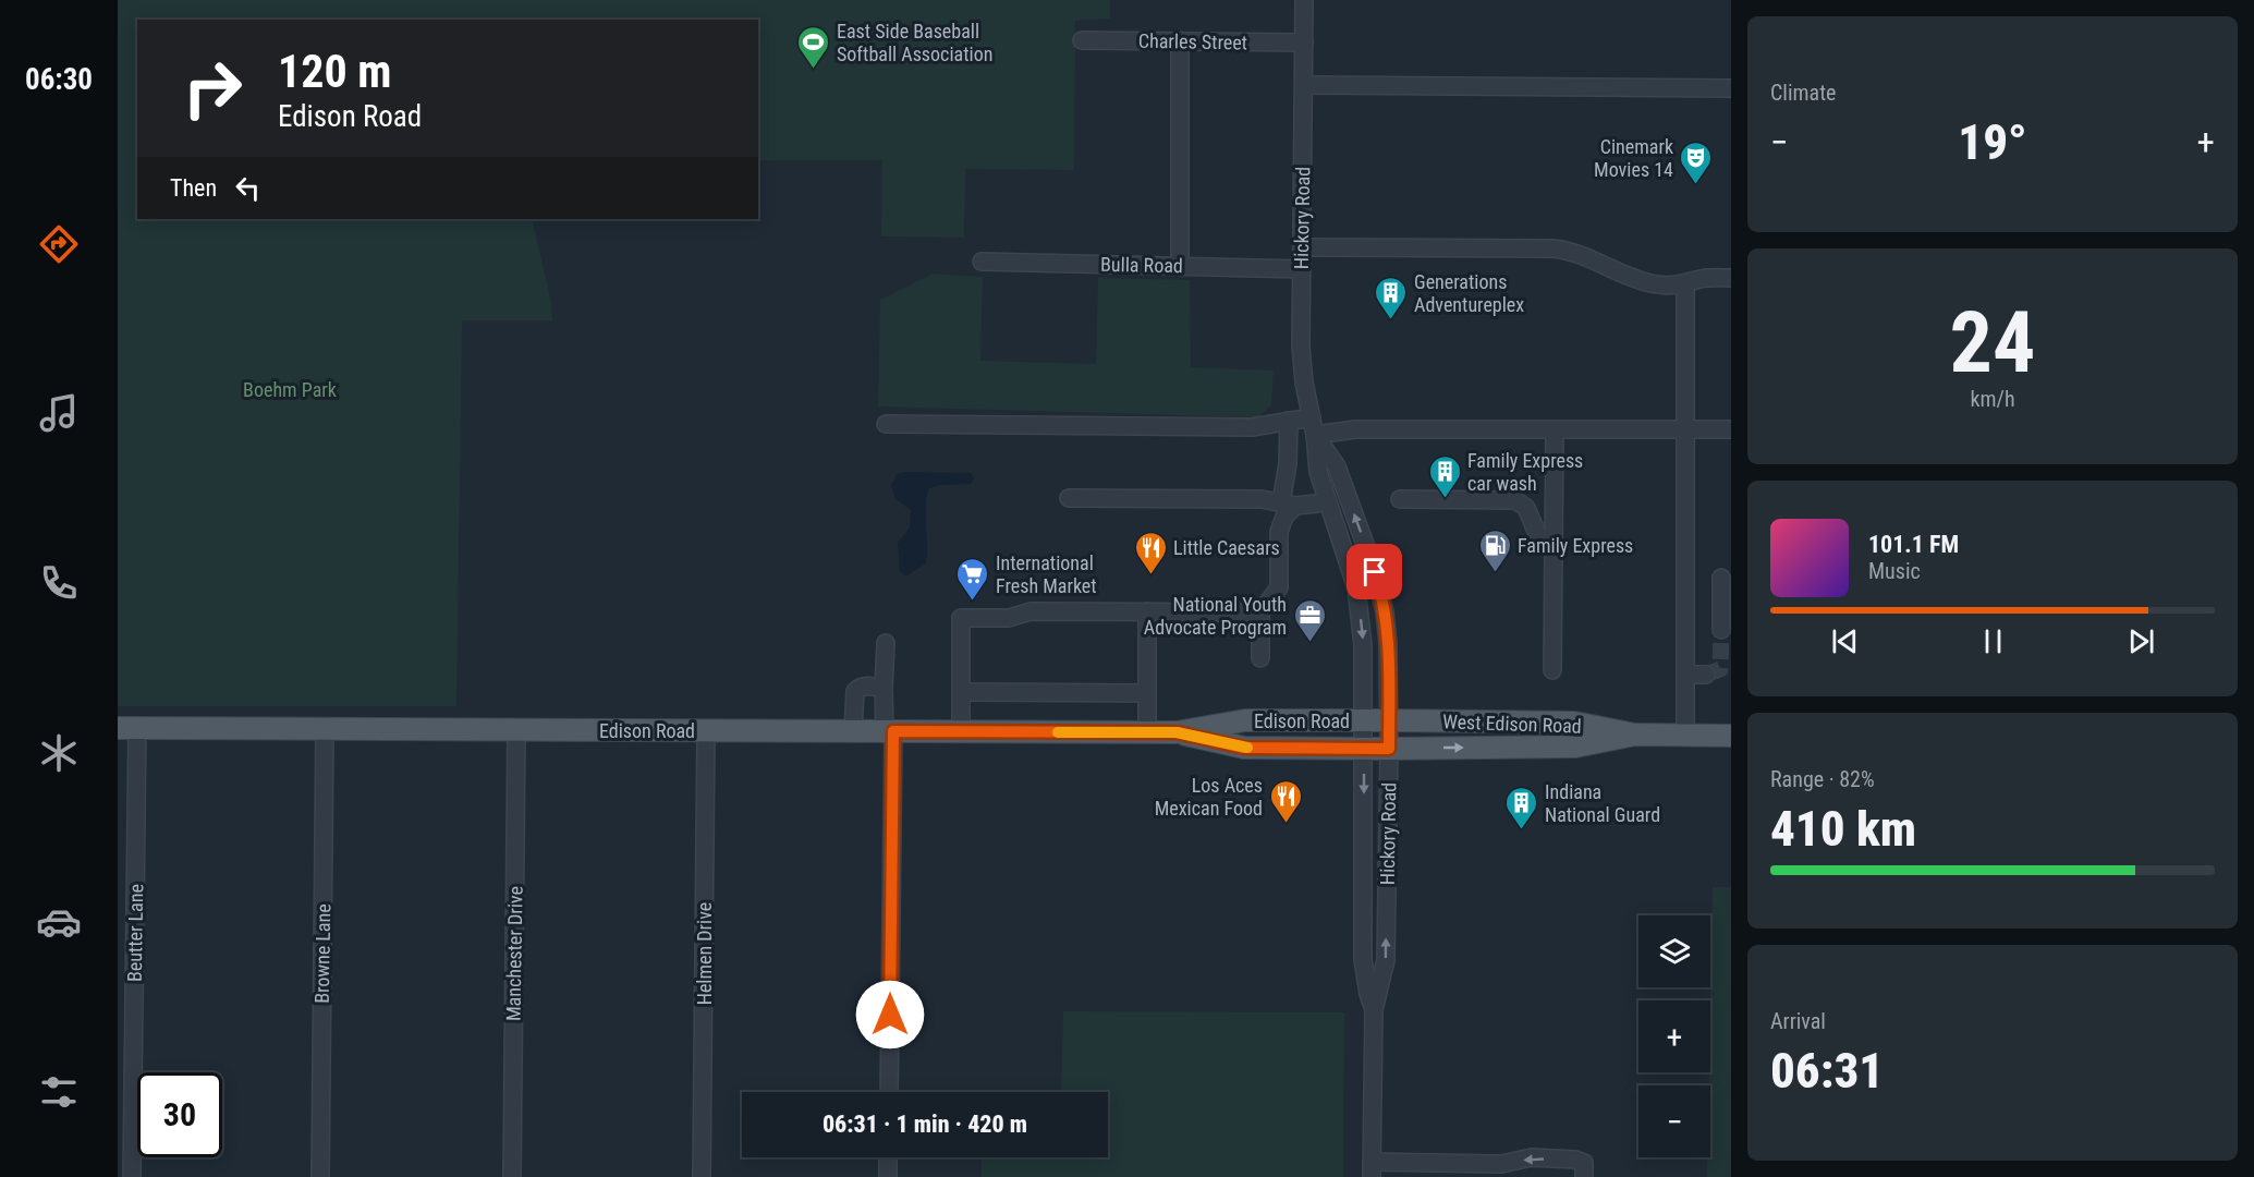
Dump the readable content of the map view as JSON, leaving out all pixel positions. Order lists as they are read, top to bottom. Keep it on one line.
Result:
{"streets":{"main road":["Edison Road","West Edison Road"],"street":["Charles Street","Hickory Road","Bulla Road","Beutter Lane","Browne Lane","Manchester Drive","Helmen Drive"]},"crossings":[["Charles Street","Hickory Road"],["Hickory Road","Bulla Road"],["Hickory Road","Edison Road"],["Hickory Road","West Edison Road"],["Edison Road","West Edison Road"],["Edison Road","Beutter Lane"],["Edison Road","Browne Lane"],["Edison Road","Manchester Drive"],["Edison Road","Helmen Drive"]],"parks":["Boehm Park"],"places":{"sports":["East Side Baseball Softball Association"],"theatre":["Cinemark Movies 14"],"building":["Generations Adventureplex","Family Express car wash","Indiana National Guard"],"fuel station":["Family Express"],"restaurant":["Little Caesars","Los Aces Mexican Food"],"supermarket":["International Fresh Market"],"office":["National Youth Advocate Program"]},"page":{"tabs":"06:30","tile":["Climate",["24","km/h"],["Range · 82%","410 km"],["Arrival","06:31"]],"turn":["120 m","Edison Road"],"heat":["−","19°","+"],"then":"Then","song":["101.1 FM","Music"],"map_buttons":["+","−"],"limit":"30","trip":"06:31 · 1 min · 420 m"}}
